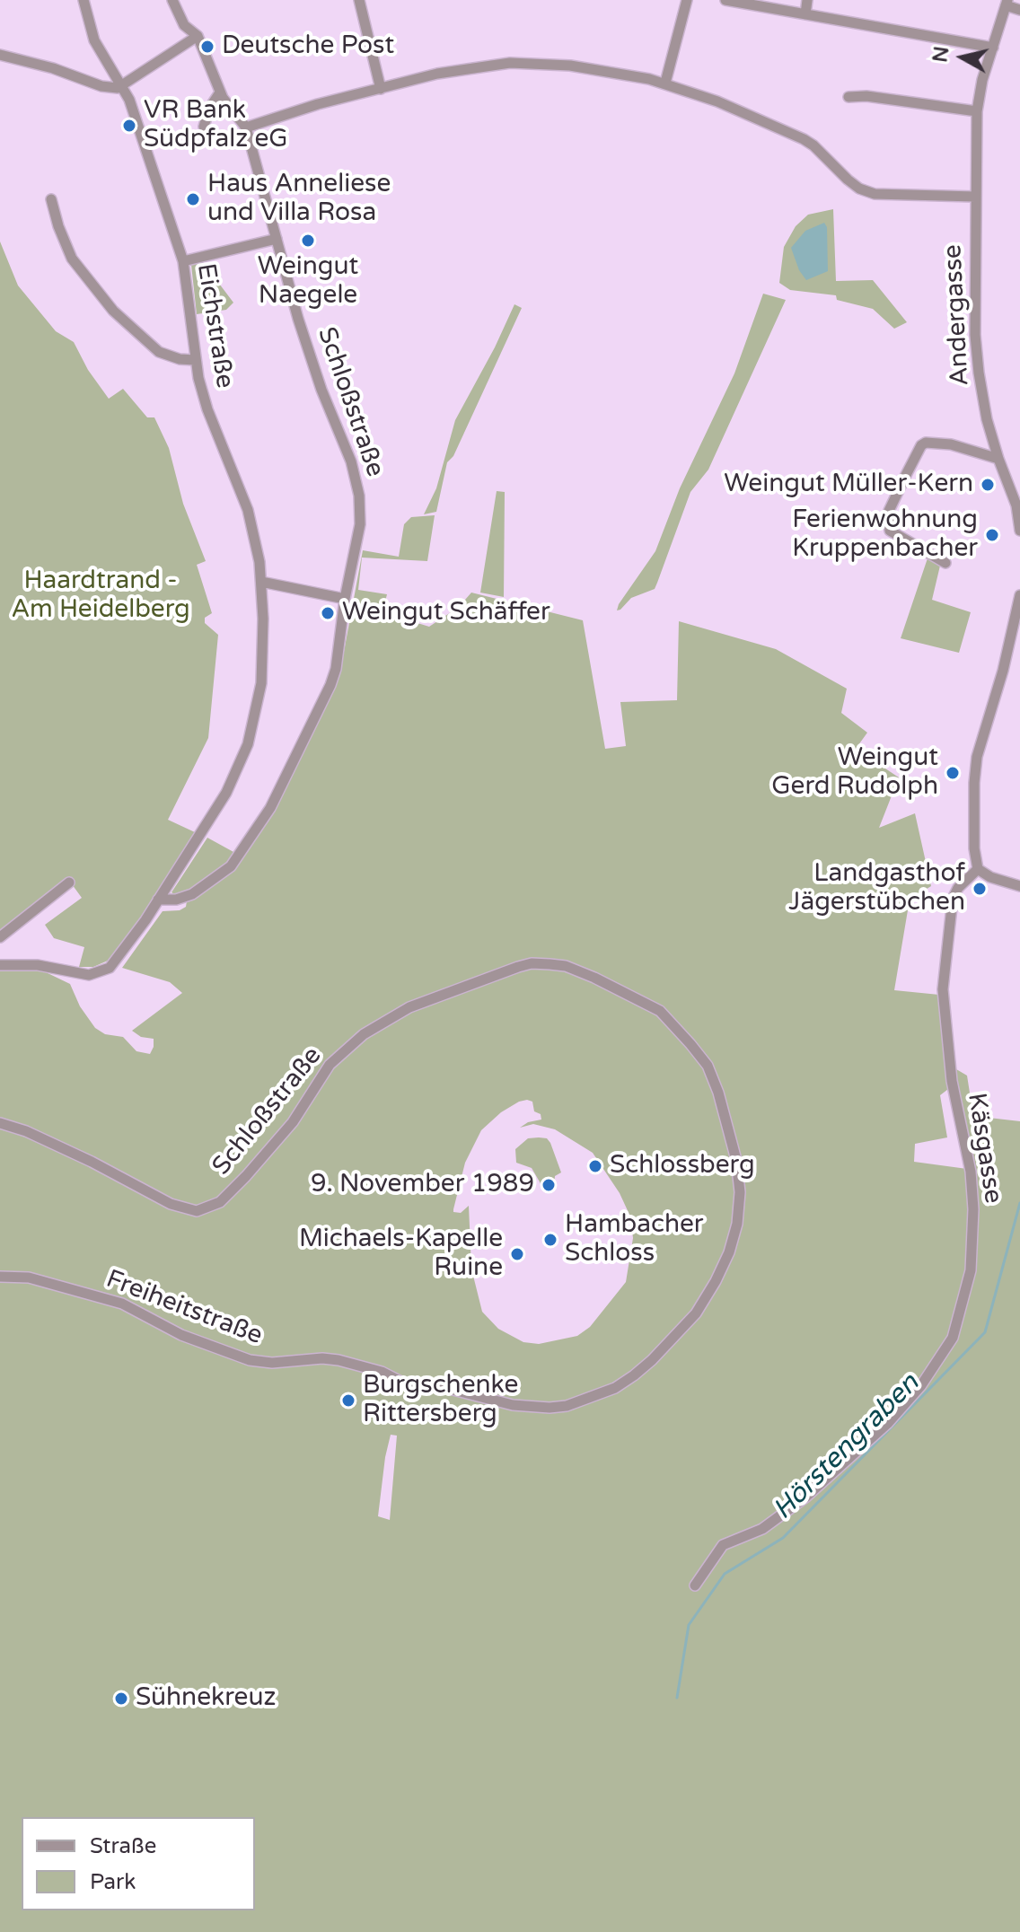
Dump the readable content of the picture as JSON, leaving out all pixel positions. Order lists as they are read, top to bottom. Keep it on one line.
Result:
{"streets":{"street":["Andergasse","Eichstraße","Schloßstraße","Käsgasse","Freiheitstraße"]},"crossings":[["Eichstraße","Schloßstraße"],["Schloßstraße","Freiheitstraße"]],"water":["Hörstengraben"],"parks":["Haardtrand - Am Heidelberg"],"places":["Deutsche Post","VR Bank Südpfalz eG","Haus Anneliese und Villa Rosa","Weingut Naegele","Weingut Müller-Kern","Ferienwohnung Kruppenbacher","Weingut Schäffer","Weingut Gerd Rudolph","Landgasthof Jägerstübchen","Schlossberg","9. November 1989","Hambacher Schloss","Michaels-Kapelle Ruine","Burgschenke Rittersberg","Sühnekreuz"],"legend":["Straße","Park"],"north":"left"}
